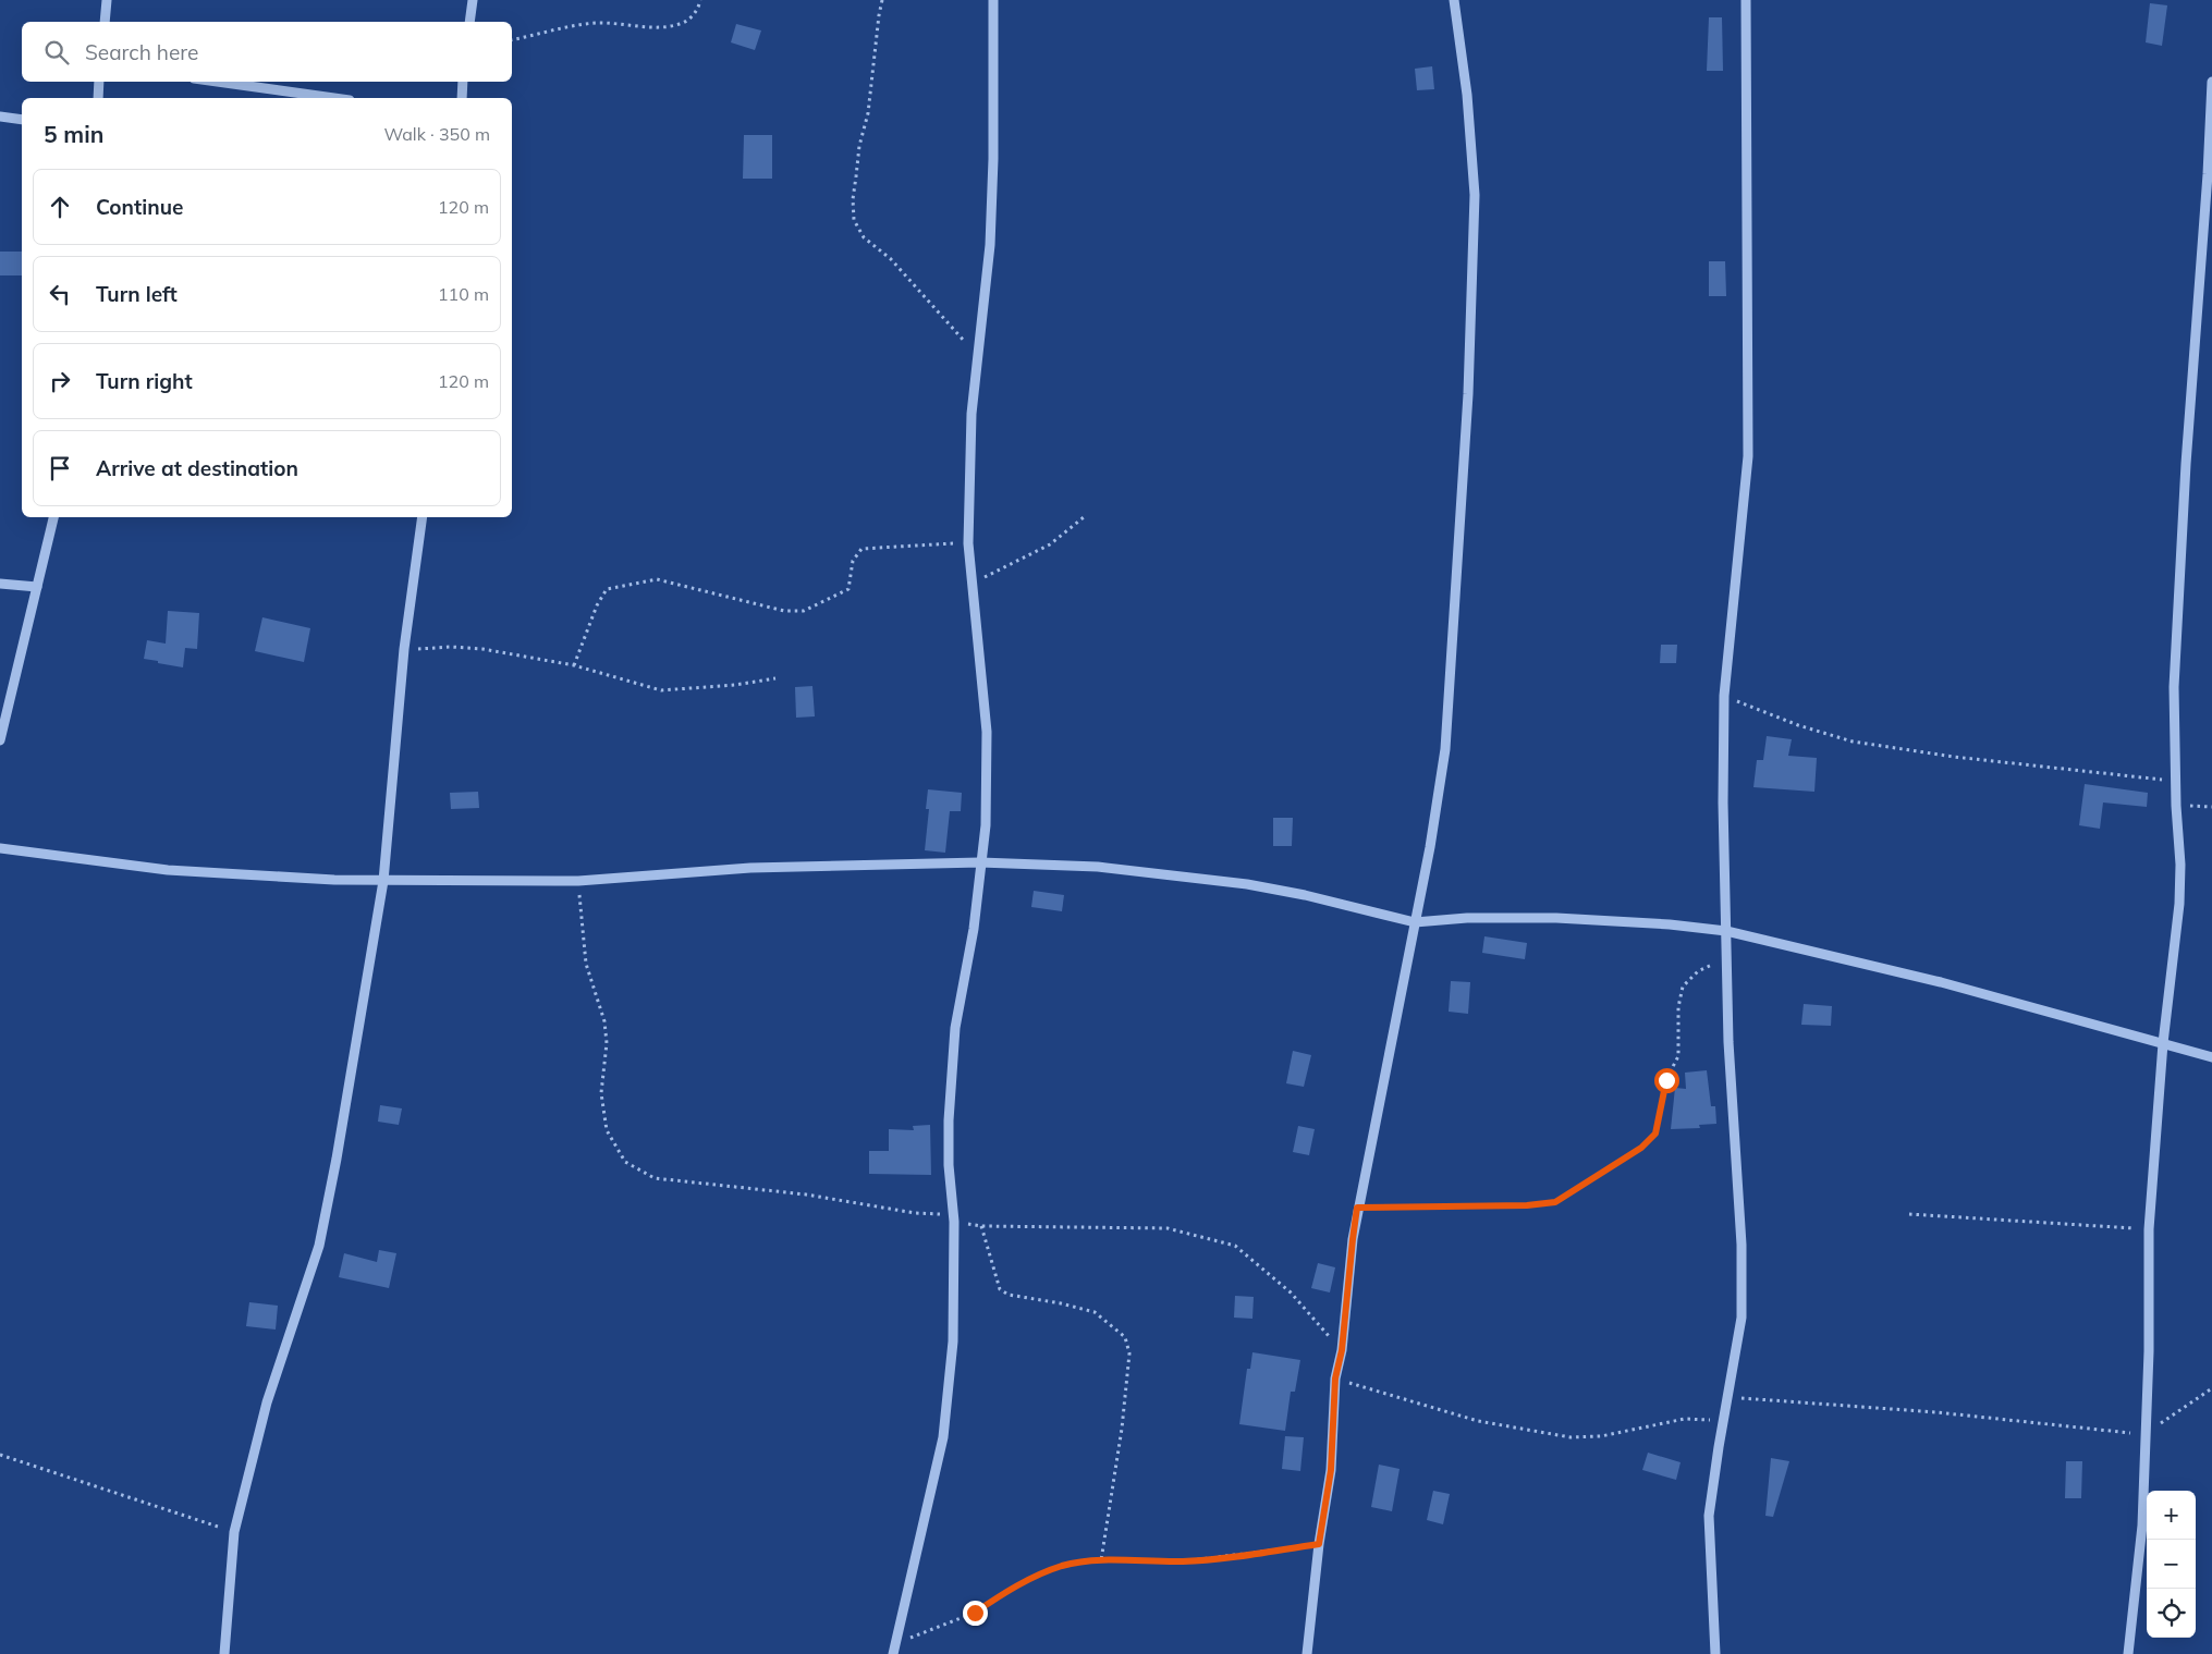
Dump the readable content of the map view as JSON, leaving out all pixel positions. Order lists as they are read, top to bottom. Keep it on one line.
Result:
{"page":{"search":"Search here","heading":["5 min","Walk · 350 m"],"list":[["Continue","120 m"],["Turn left","110 m"],["Turn right","120 m"],"Arrive at destination"],"map_buttons":["+","−"]}}
